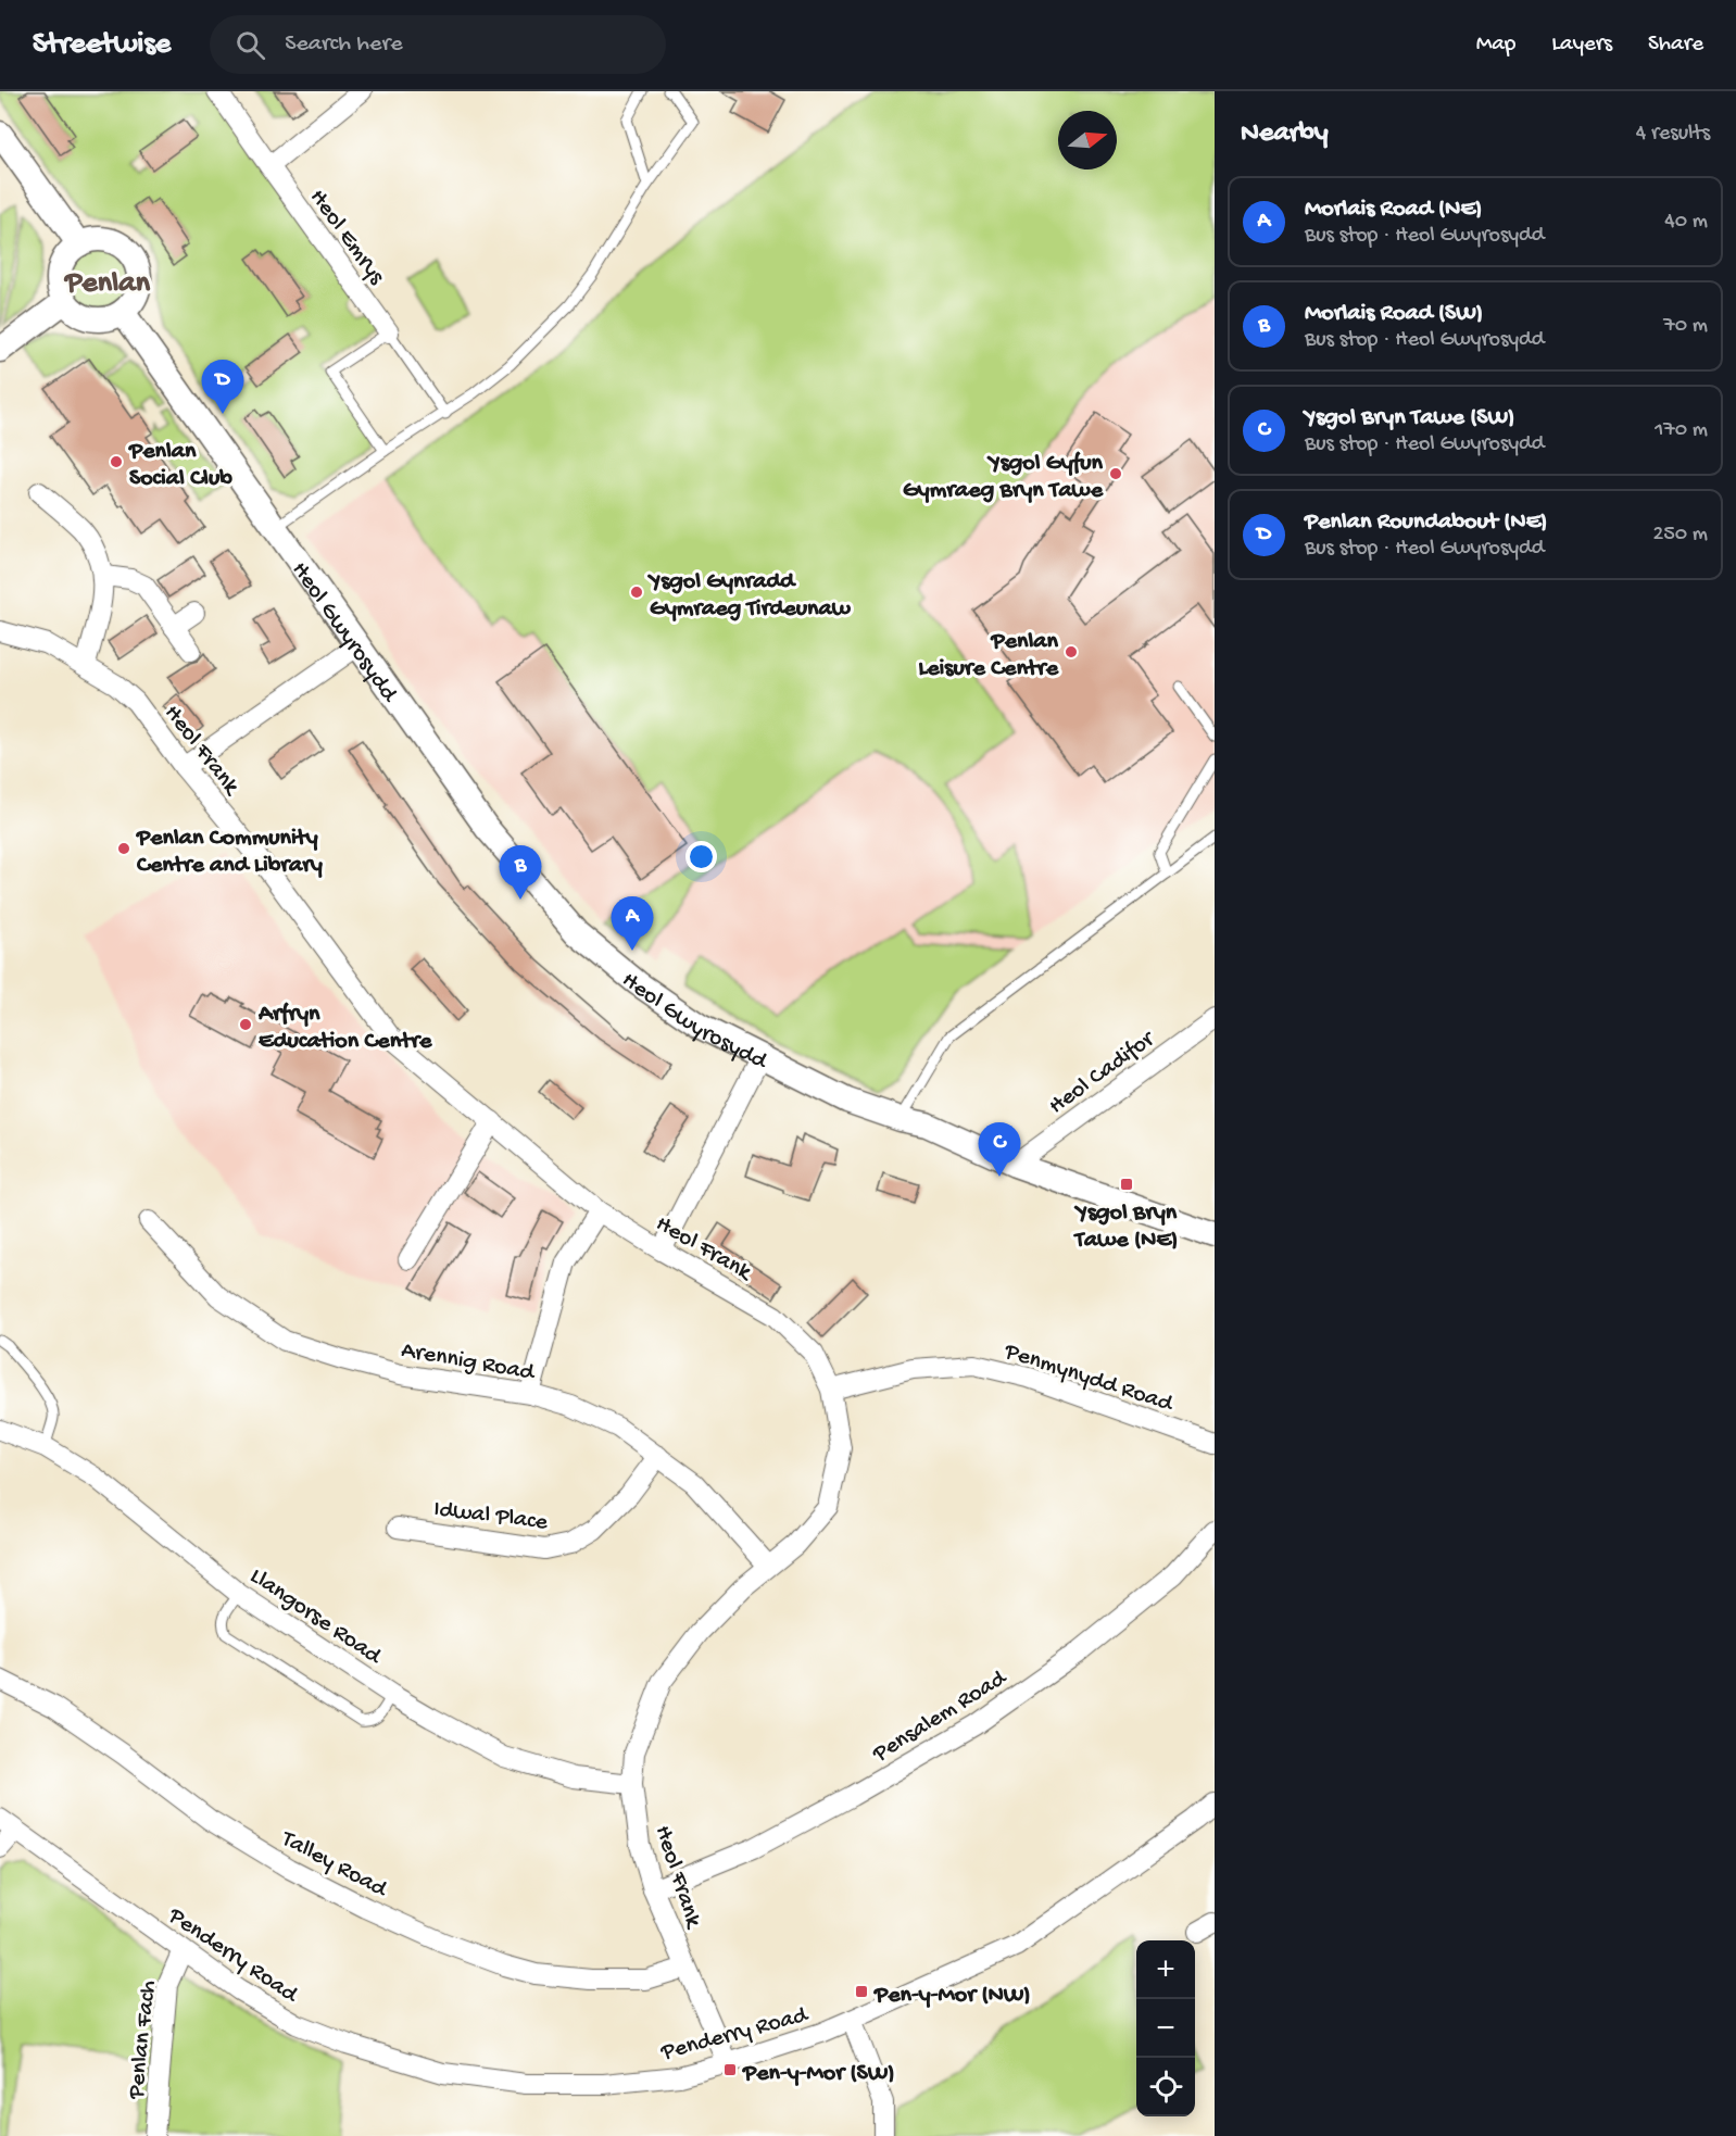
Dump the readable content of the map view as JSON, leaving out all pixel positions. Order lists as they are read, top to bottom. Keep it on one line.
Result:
{"streets":{"street":["Heol Emrys","Heol Gwyrosydd","Heol Frank","Heol Cadifor","Arennig Road","Penmynydd Road","Idwal Place","Llangorse Road","Pensalem Road","Talley Road","Penderry Road","Penlan Fach"]},"crossings":[["Heol Gwyrosydd","Heol Cadifor"],["Heol Frank","Arennig Road"],["Heol Frank","Penmynydd Road"],["Heol Frank","Llangorse Road"],["Heol Frank","Pensalem Road"],["Heol Frank","Talley Road"],["Heol Frank","Penderry Road"],["Arennig Road","Idwal Place"],["Penderry Road","Penlan Fach"]],"districts":["Penlan"],"places":{"other":["Penlan Social Club","Ysgol Gyfun Gymraeg Bryn Tawe","Ysgol Gynradd Gymraeg Tirdeunaw","Penlan Leisure Centre","Penlan Community Centre and Library","Arfryn Education Centre"],"transit":["Ysgol Bryn Tawe (NE)","Pen-y-Mor (NW)","Pen-y-Mor (SW)"]},"north":"right","page":{"header":"Streetwise","search":"Search here","nav":["Map","Layers","Share"],"heading":["Nearby","4 results"],"list":[{"mark":"A","name":"Morlais Road (NE)","note":"Bus stop · Heol Gwyrosydd","value":"40 m"},{"mark":"B","name":"Morlais Road (SW)","note":"Bus stop · Heol Gwyrosydd","value":"70 m"},{"mark":"C","name":"Ysgol Bryn Tawe (SW)","note":"Bus stop · Heol Gwyrosydd","value":"170 m"},{"mark":"D","name":"Penlan Roundabout (NE)","note":"Bus stop · Heol Gwyrosydd","value":"250 m"}],"pins":["D","B","A","C"],"map_buttons":["+","−"]}}
